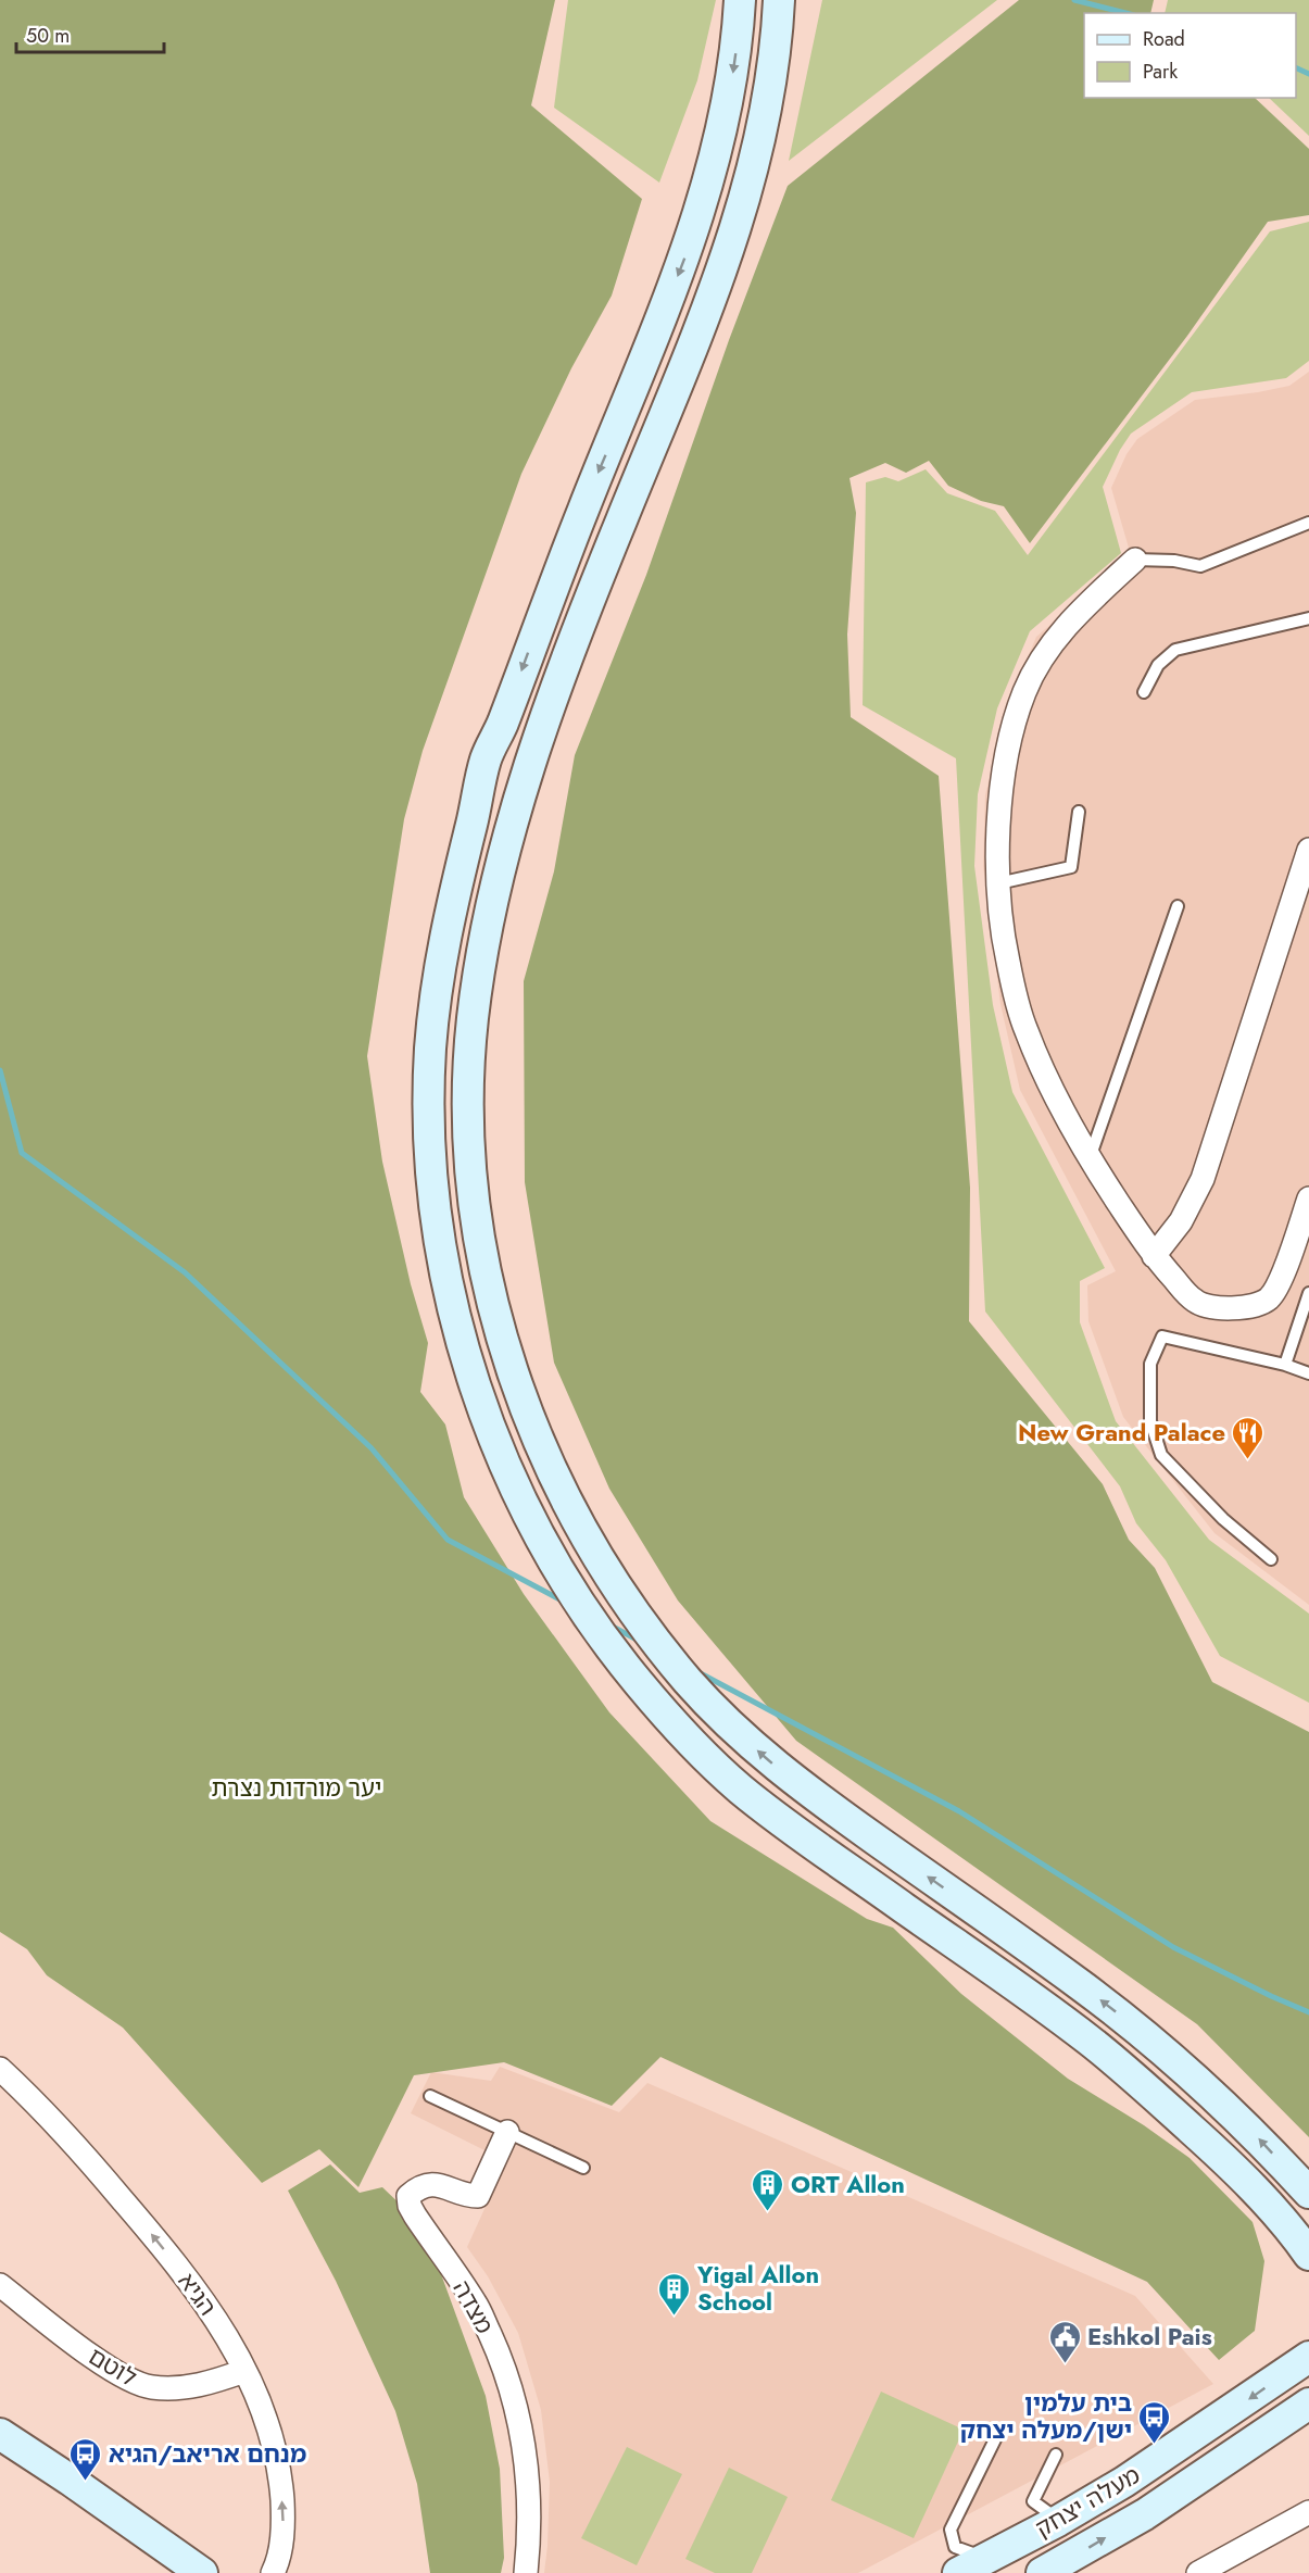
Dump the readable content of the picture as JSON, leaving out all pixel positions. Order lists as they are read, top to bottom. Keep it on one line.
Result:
{"streets":{"main road":["מעלה יצחק"],"street":["הגיא","מצדה","לוטם"]},"crossings":[["הגיא","לוטם"]],"one_way":["הגיא"],"parks":["יער מורדות נצרת"],"places":{"restaurant":["New Grand Palace"],"building":["ORT Allon","Yigal Allon School"],"public building":["Eshkol Pais"],"bus stop":["בית עלמין ישן/מעלה יצחק","מנחם אריאב/הגיא"]},"legend":["Road","Park"],"scale_bar":"50 m"}
